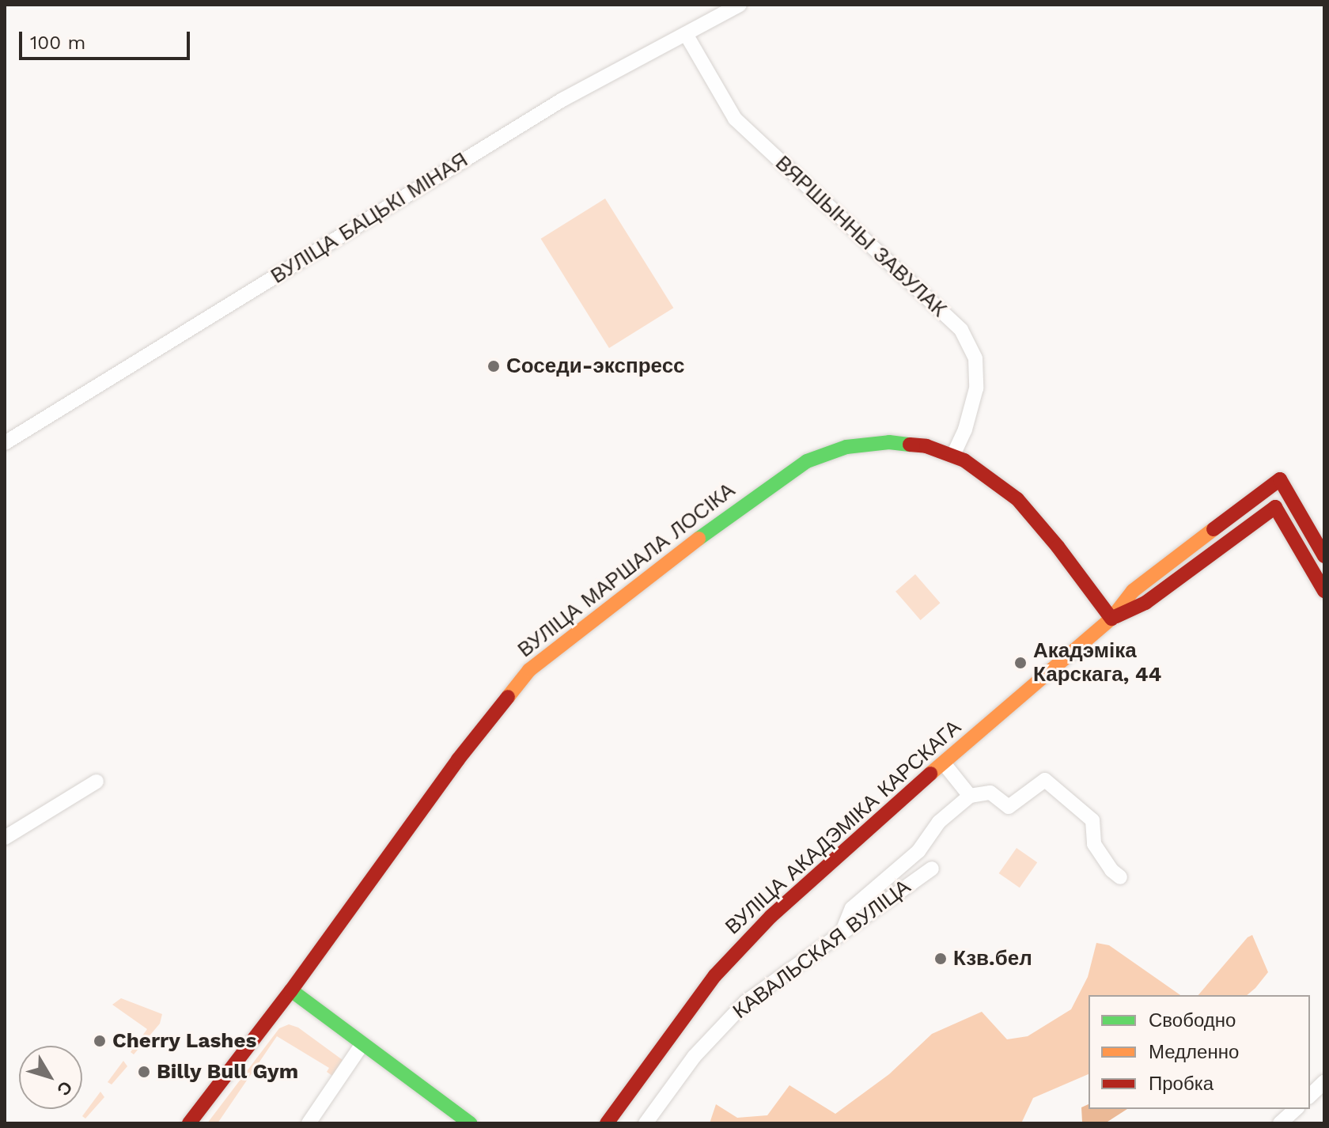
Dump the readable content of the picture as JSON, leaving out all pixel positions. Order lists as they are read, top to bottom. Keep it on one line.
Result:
{"streets":{"main road":["ВУЛІЦА МАРШАЛА ЛОСІКА","ВУЛІЦА АКАДЭМІКА КАРСКАГА"],"street":["ВУЛІЦА БАЦЬКІ МІНАЯ","ВЯРШЫННЫ ЗАВУЛАК","КАВАЛЬСКАЯ ВУЛІЦА"]},"crossings":[["ВУЛІЦА БАЦЬКІ МІНАЯ","ВЯРШЫННЫ ЗАВУЛАК"],["ВЯРШЫННЫ ЗАВУЛАК","ВУЛІЦА МАРШАЛА ЛОСІКА"],["ВУЛІЦА МАРШАЛА ЛОСІКА","ВУЛІЦА АКАДЭМІКА КАРСКАГА"]],"places":["Соседи-экспресс","Акадэміка Карскага, 44","Кзв.бел","Cherry Lashes","Billy Bull Gym"],"legend":["Свободно","Медленно","Пробка"],"scale_bar":"100 m","north":"bottom right"}
